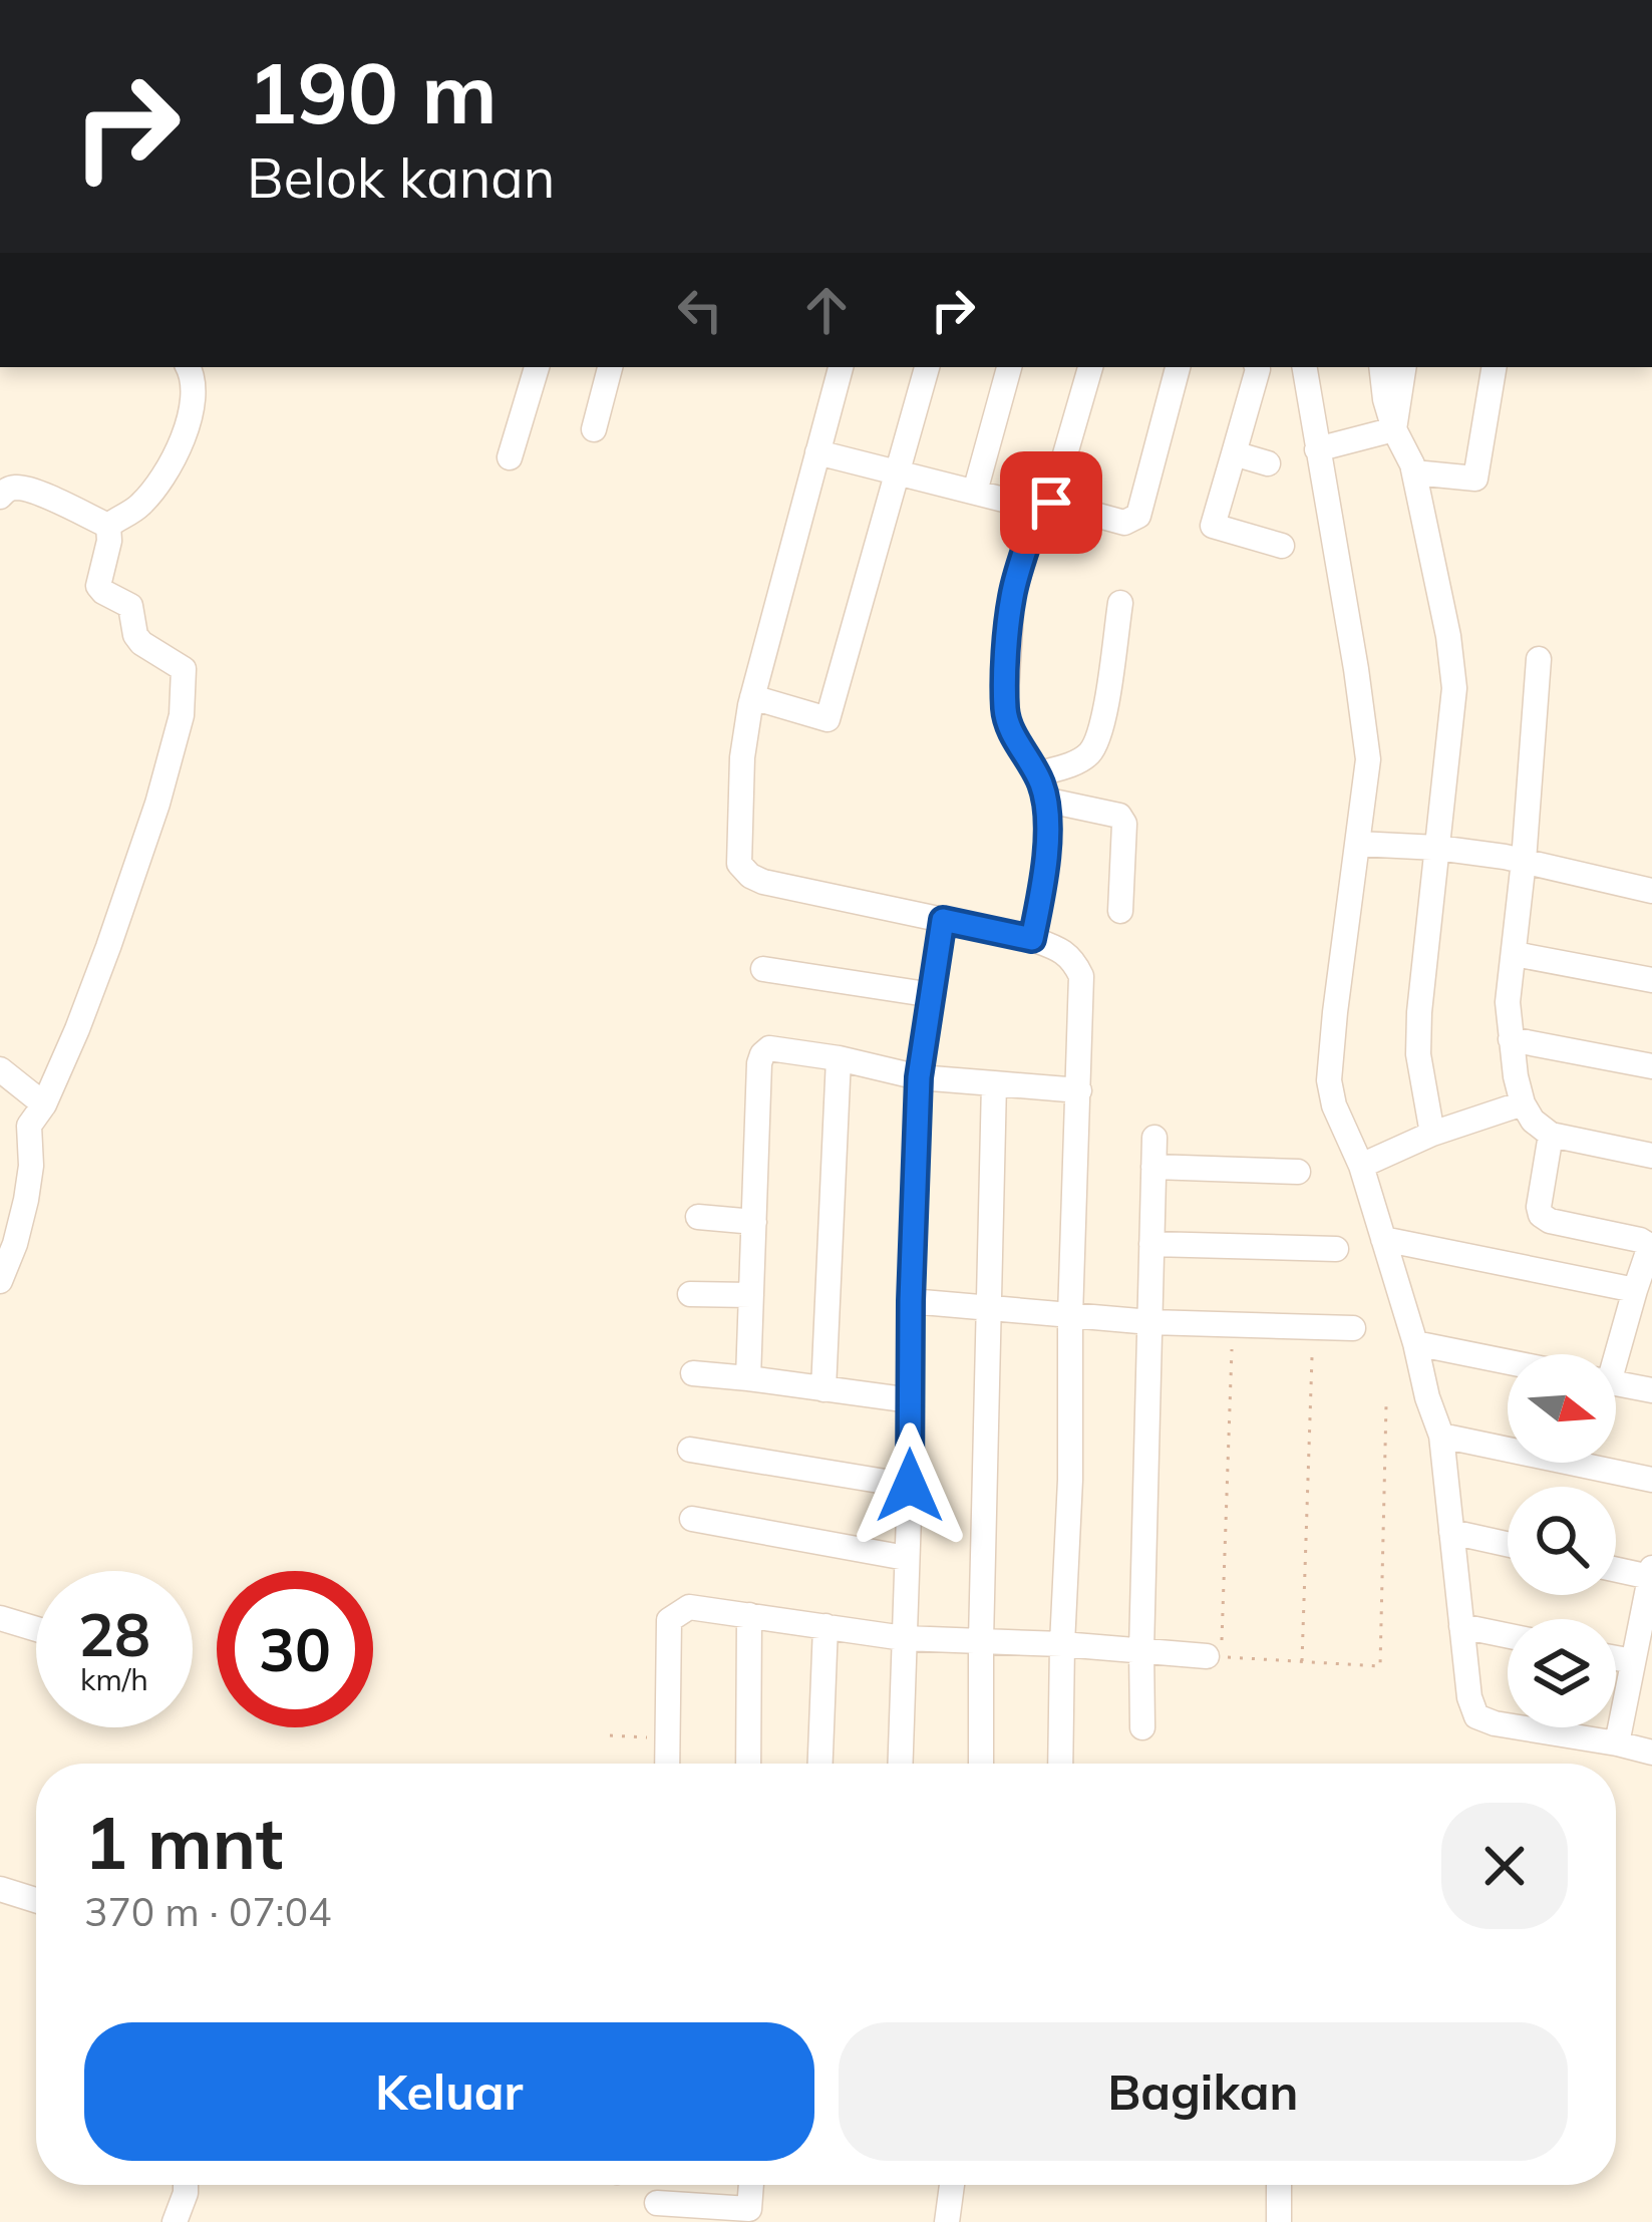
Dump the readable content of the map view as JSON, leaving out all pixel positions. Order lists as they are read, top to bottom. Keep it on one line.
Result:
{"north":"right","page":{"turn":["190 m","Belok kanan"],"speed":"28 km/h","limit":"30","heading":["1 mnt","370 m · 07:04"],"buttons":["Keluar","Bagikan"]}}
